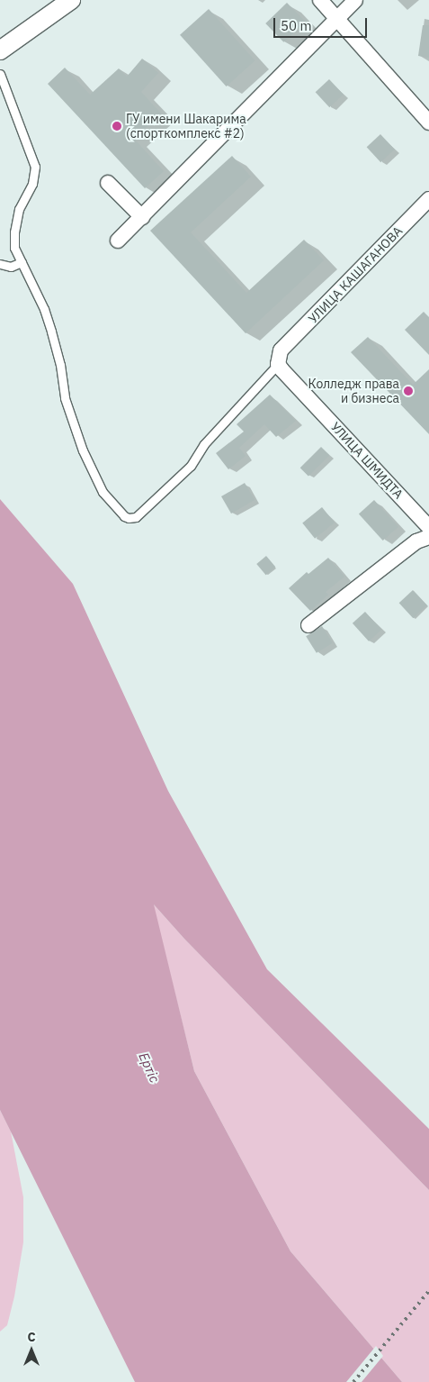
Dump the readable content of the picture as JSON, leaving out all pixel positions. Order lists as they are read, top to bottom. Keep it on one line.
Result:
{"streets":{"street":["УЛИЦА КАШАГАНОВА","УЛИЦА ШМИДТА"]},"crossings":[["УЛИЦА КАШАГАНОВА","УЛИЦА ШМИДТА"]],"water":["Ертіс"],"places":["ГУ имени Шакарима (спорткомплекс #2)","Колледж права и бизнеса"],"scale_bar":"50 m","north":"top"}
